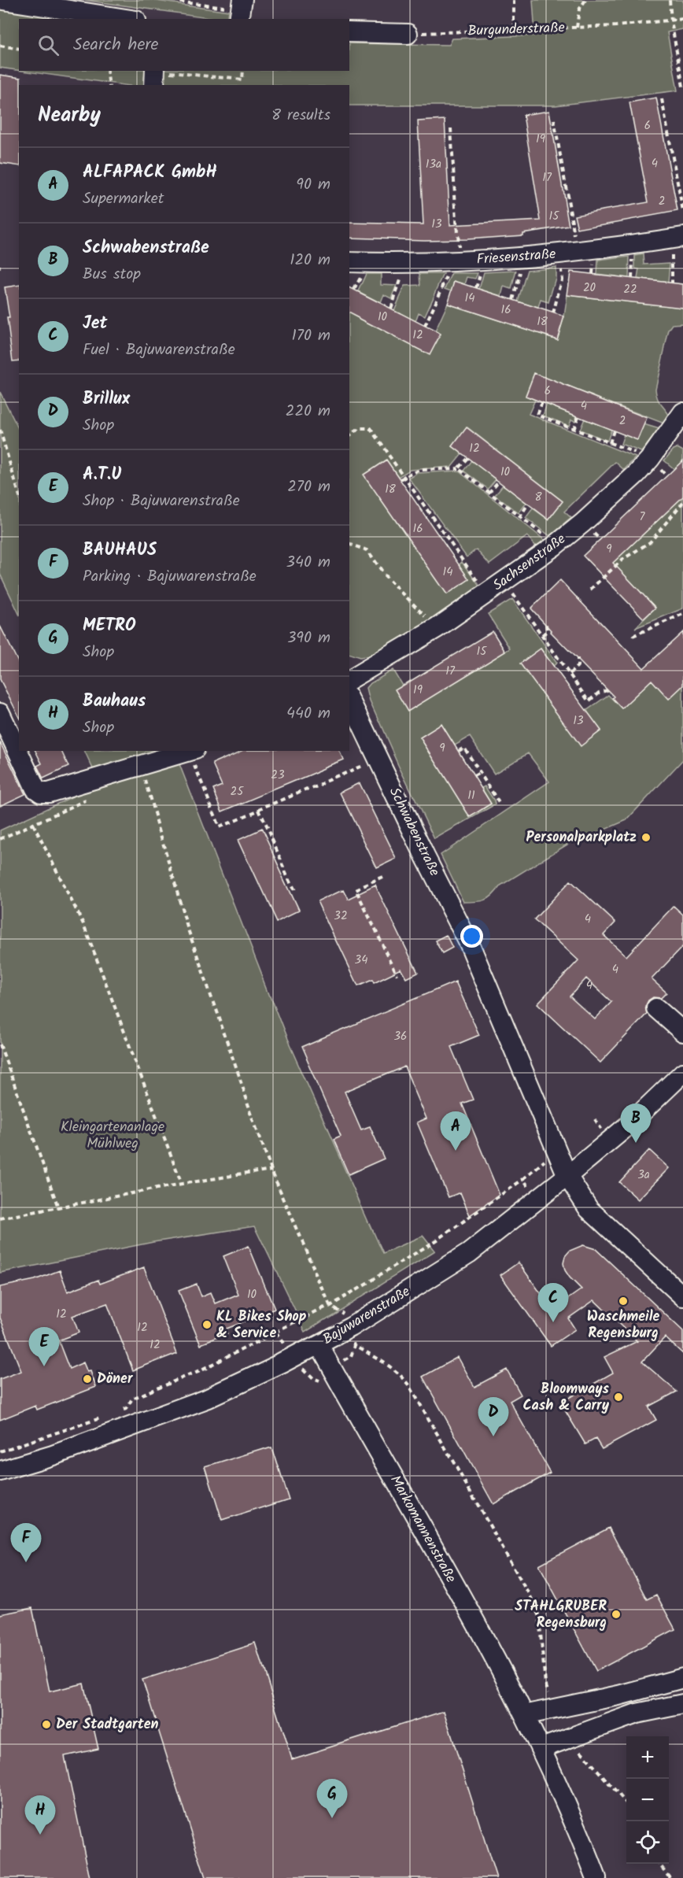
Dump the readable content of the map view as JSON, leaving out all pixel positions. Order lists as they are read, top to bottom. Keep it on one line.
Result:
{"streets":{"street":["Friesenstraße","Sachsenstraße","Schwabenstraße","Bajuwarenstraße","Markomannenstraße"],"path":["Burgunderstraße"]},"crossings":[["Schwabenstraße","Bajuwarenstraße"],["Bajuwarenstraße","Markomannenstraße"]],"parks":["Kleingartenanlage Mühlweg"],"places":["Personalparkplatz","Waschmeile Regensburg","KL Bikes Shop & Service","Döner","Bloomways Cash & Carry","STAHLGRUBER Regensburg","Der Stadtgarten"],"house_numbers":["6","19","4","13a","17","2","15","13","20","22","14","16","10","18","12","6","4","2","12","10","18","8","7","16","9","14","15","17","19","13","9","23","25","11","32","4","34","4","4","36","3a","10","12","12","12"],"page":{"search":"Search here","heading":["Nearby","8 results"],"list":[{"mark":"A","name":"ALFAPACK GmbH","note":"Supermarket","value":"90 m"},{"mark":"B","name":"Schwabenstraße","note":"Bus stop","value":"120 m"},{"mark":"C","name":"Jet","note":"Fuel · Bajuwarenstraße","value":"170 m"},{"mark":"D","name":"Brillux","note":"Shop","value":"220 m"},{"mark":"E","name":"A.T.U","note":"Shop · Bajuwarenstraße","value":"270 m"},{"mark":"F","name":"BAUHAUS","note":"Parking · Bajuwarenstraße","value":"340 m"},{"mark":"G","name":"METRO","note":"Shop","value":"390 m"},{"mark":"H","name":"Bauhaus","note":"Shop","value":"440 m"}],"pins":["B","A","C","E","D","F","G","H"],"map_buttons":["+","−"]}}
